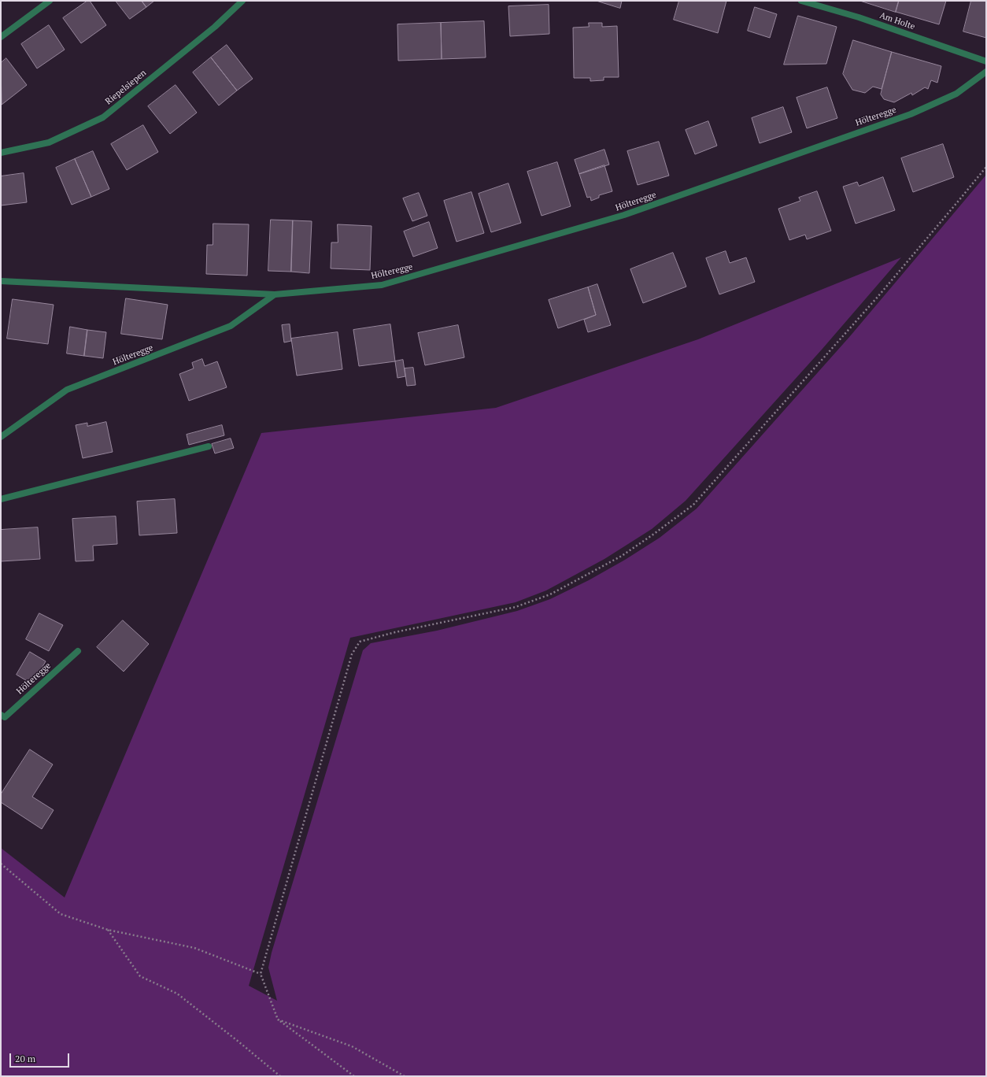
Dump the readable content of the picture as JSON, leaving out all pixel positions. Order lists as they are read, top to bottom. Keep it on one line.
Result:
{"streets":{"street":["Am Holte","Riepelsiepen","Hölteregge"]},"scale_bar":"20 m"}
